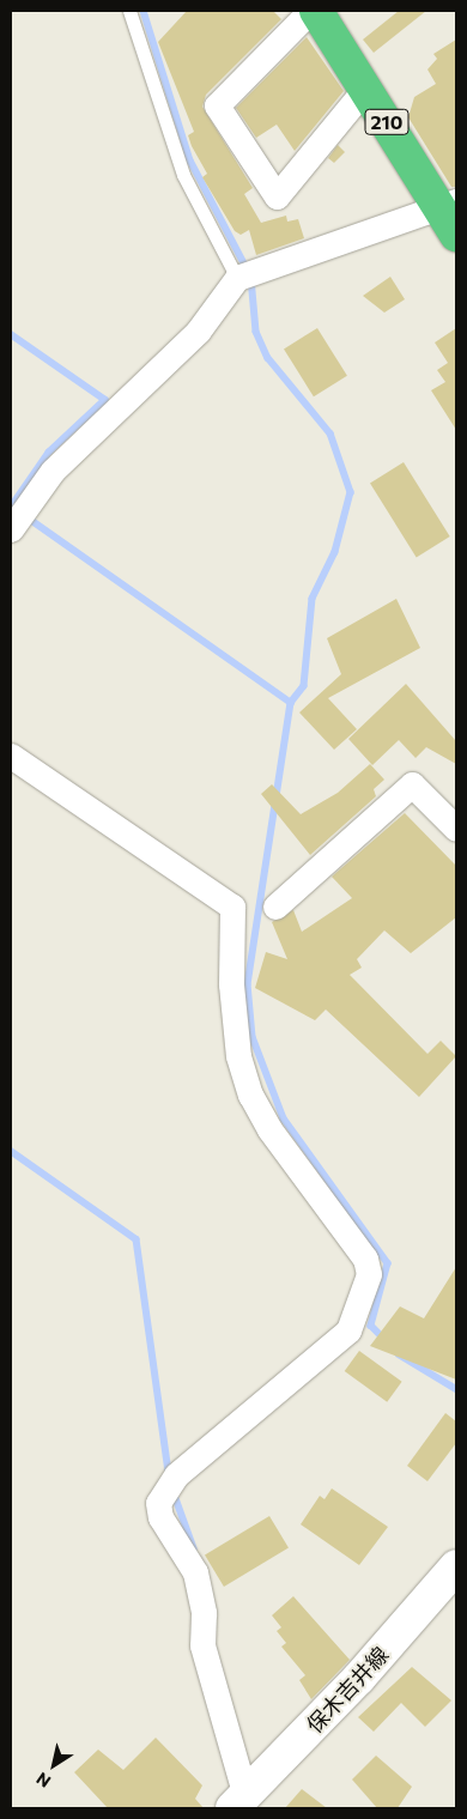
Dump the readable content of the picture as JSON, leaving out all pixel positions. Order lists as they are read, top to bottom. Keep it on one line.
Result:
{"streets":{"highway":["210"],"main road":["保木吉井線"]},"north":"bottom left"}
